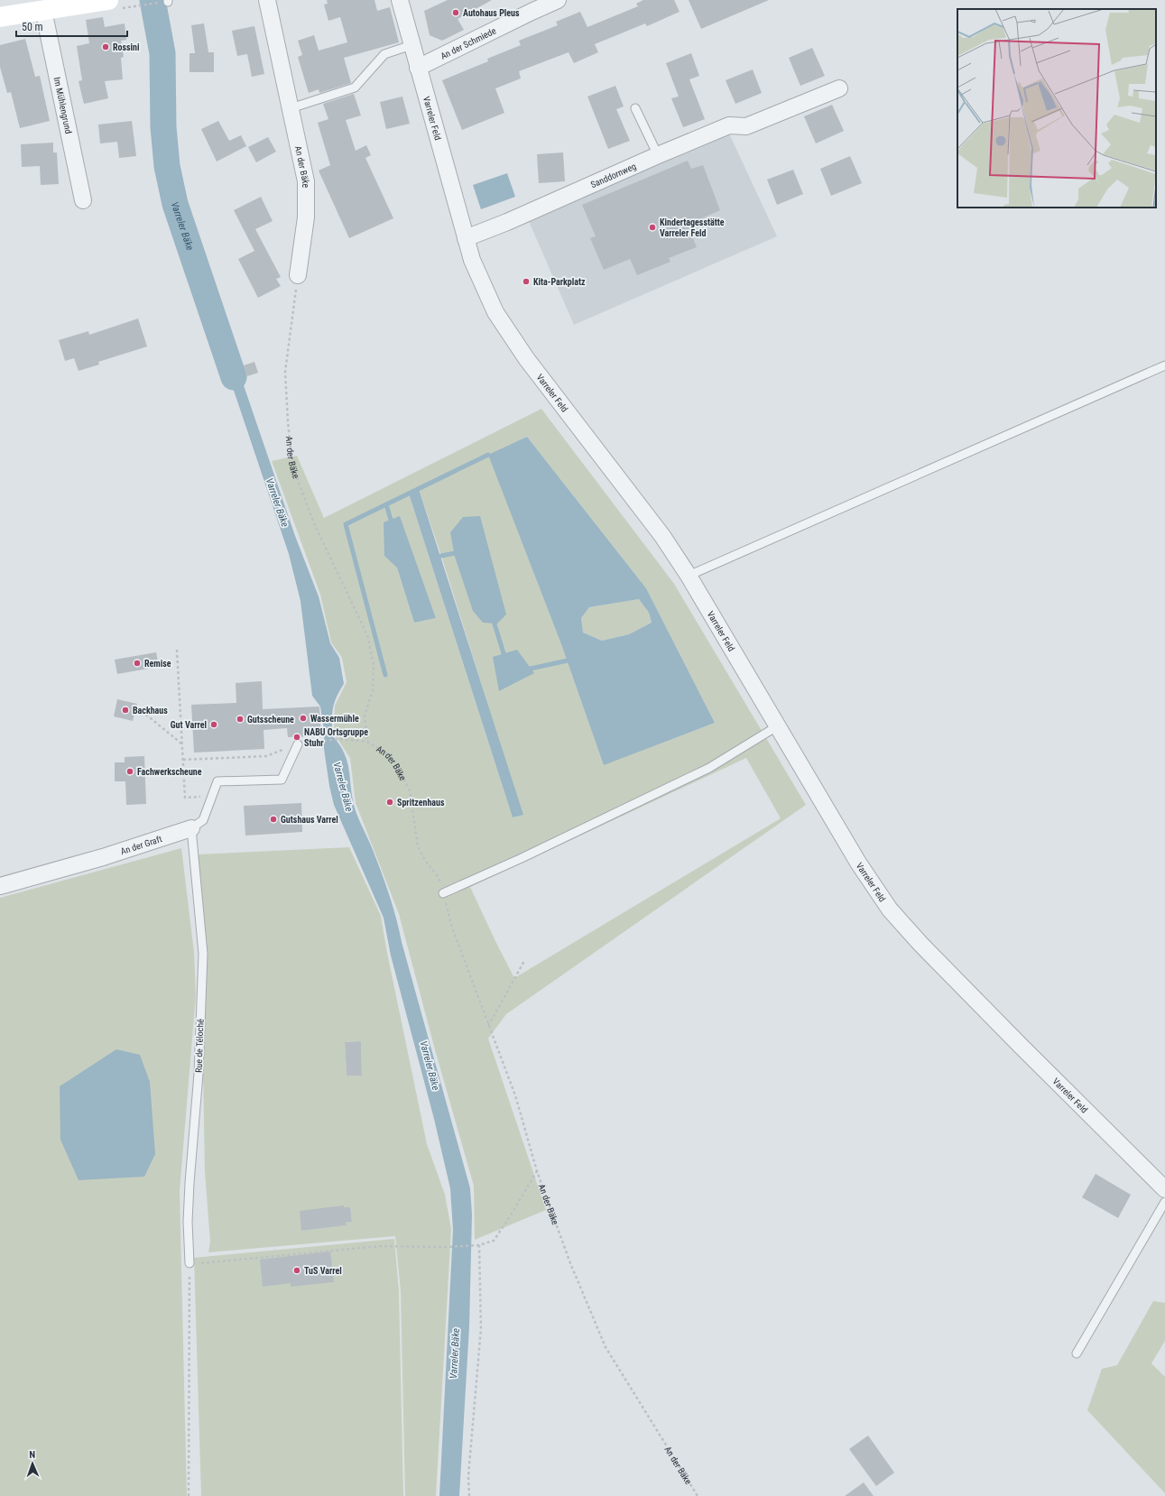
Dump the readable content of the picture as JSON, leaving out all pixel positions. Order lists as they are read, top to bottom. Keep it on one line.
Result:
{"streets":{"street":["An der Schmiede","Im Mühlengrund","Varreler Feld","An der Bäke","Sanddornweg","An der Graft"],"lane":["Rue de Téloché"]},"crossings":[["An der Schmiede","Varreler Feld"],["Varreler Feld","Sanddornweg"],["An der Graft","Rue de Téloché"]],"water":["Varreler Bäke"],"places":["Autohaus Pleus","Rossini","Kindertagesstätte Varreler Feld","Kita-Parkplatz","Remise","Backhaus","Wassermühle","Gutsscheune","Gut Varrel","NABU Ortsgruppe Stuhr","Fachwerkscheune","Spritzenhaus","Gutshaus Varrel","TuS Varrel"],"scale_bar":"50 m","north":"top"}
